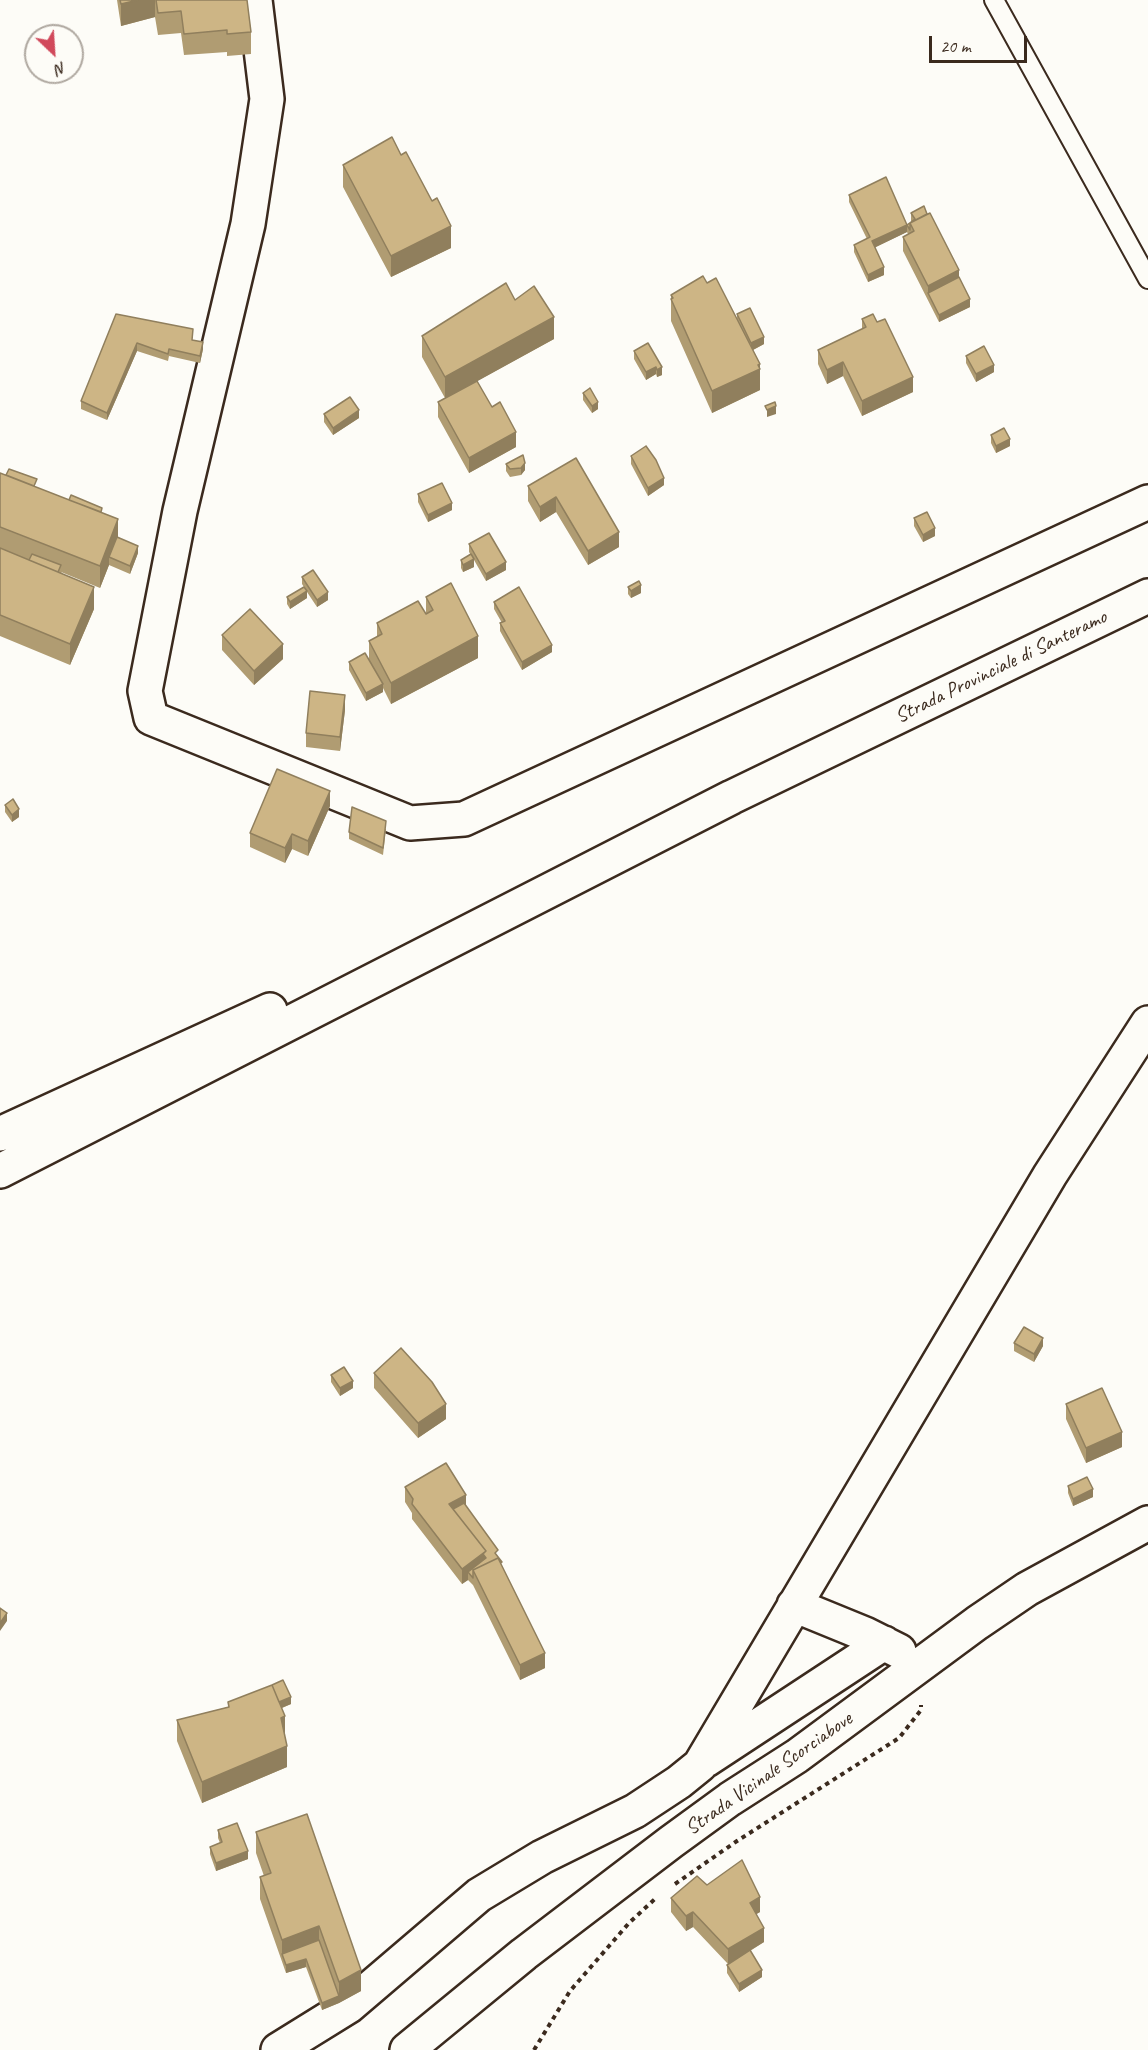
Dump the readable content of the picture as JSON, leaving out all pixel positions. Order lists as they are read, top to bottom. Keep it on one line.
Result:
{"streets":{"street":["Strada Provinciale di Santeramo","Strada Vicinale Scorciabove"]},"scale_bar":"20 m","north":"bottom right"}
